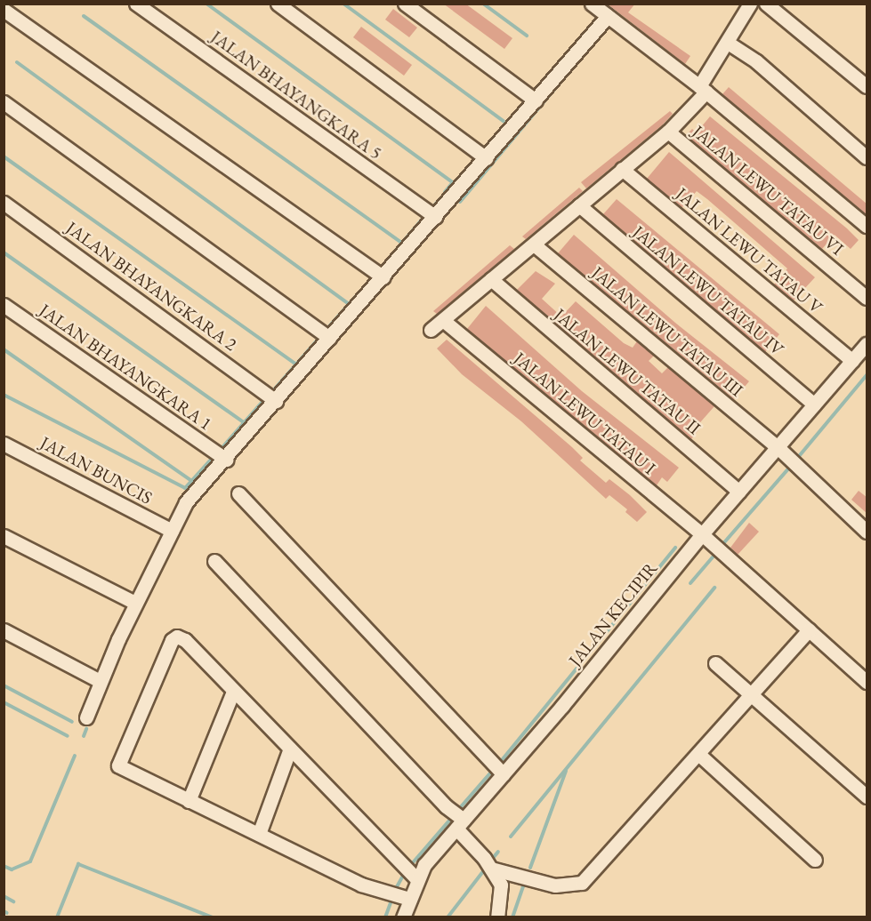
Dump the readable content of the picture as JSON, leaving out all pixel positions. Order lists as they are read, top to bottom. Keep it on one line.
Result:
{"streets":{"street":["JALAN BHAYANGKARA 5","JALAN LEWU TATAU VI","JALAN LEWU TATAU V","JALAN BHAYANGKARA 2","JALAN LEWU TATAU IV","JALAN LEWU TATAU III","JALAN BHAYANGKARA 1","JALAN LEWU TATAU II","JALAN LEWU TATAU I","JALAN BUNCIS","JALAN KECIPIR"]},"crossings":[["JALAN LEWU TATAU V","JALAN KECIPIR"],["JALAN LEWU TATAU IV","JALAN KECIPIR"],["JALAN LEWU TATAU III","JALAN KECIPIR"],["JALAN LEWU TATAU II","JALAN KECIPIR"],["JALAN LEWU TATAU I","JALAN KECIPIR"]]}
